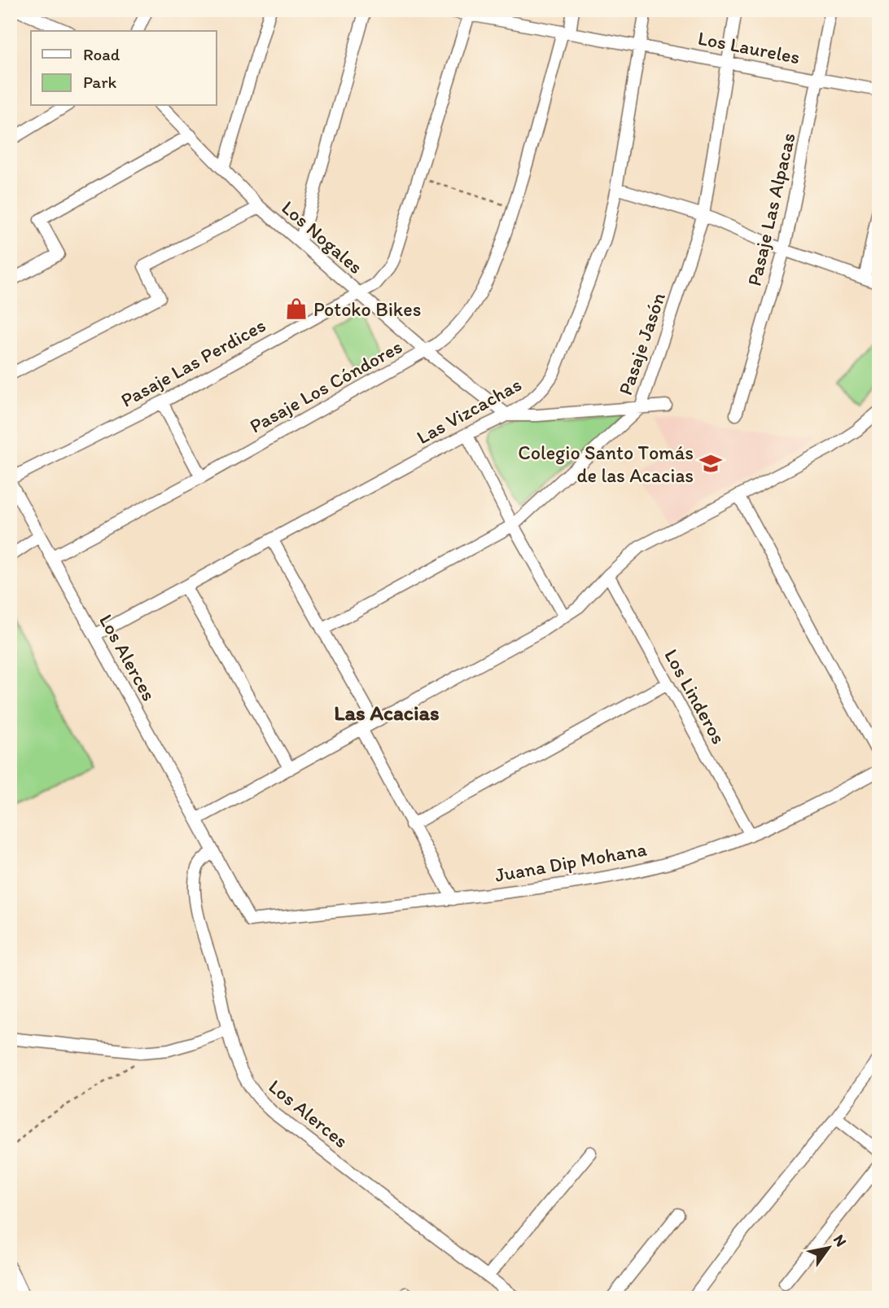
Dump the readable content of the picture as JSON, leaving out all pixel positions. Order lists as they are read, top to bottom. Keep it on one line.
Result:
{"streets":{"street":["Los Laureles","Pasaje Las Alpacas","Los Nogales","Pasaje Jasón","Pasaje Las Perdices","Pasaje Los Cóndores","Las Vizcachas","Los Alerces","Los Linderos","Juana Dip Mohana"]},"crossings":[["Los Laureles","Pasaje Las Alpacas"],["Los Laureles","Pasaje Jasón"],["Los Laureles","Pasaje Las Perdices"],["Los Laureles","Pasaje Los Cóndores"],["Los Laureles","Las Vizcachas"],["Los Nogales","Pasaje Las Perdices"],["Los Nogales","Pasaje Los Cóndores"],["Los Nogales","Las Vizcachas"],["Pasaje Las Perdices","Los Alerces"],["Pasaje Los Cóndores","Los Alerces"],["Las Vizcachas","Los Alerces"],["Los Alerces","Juana Dip Mohana"],["Los Linderos","Juana Dip Mohana"]],"districts":["Las Acacias"],"places":{"shop":["Potoko Bikes"],"school or university":["Colegio Santo Tomás de las Acacias"]},"legend":["Road","Park"],"north":"top right"}
